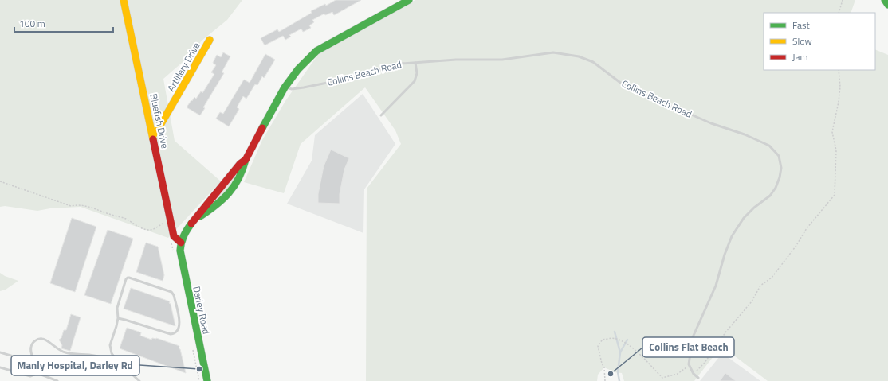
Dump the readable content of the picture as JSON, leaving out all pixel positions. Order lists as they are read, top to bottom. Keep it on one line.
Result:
{"streets":{"street":["Artillery Drive","Bluefish Drive","Darley Road"],"lane":["Collins Beach Road"]},"crossings":[["Artillery Drive","Bluefish Drive"],["Bluefish Drive","Darley Road"]],"places":["Manly Hospital, Darley Rd","Collins Flat Beach"],"legend":["Fast","Slow","Jam"],"scale_bar":"100 m"}
